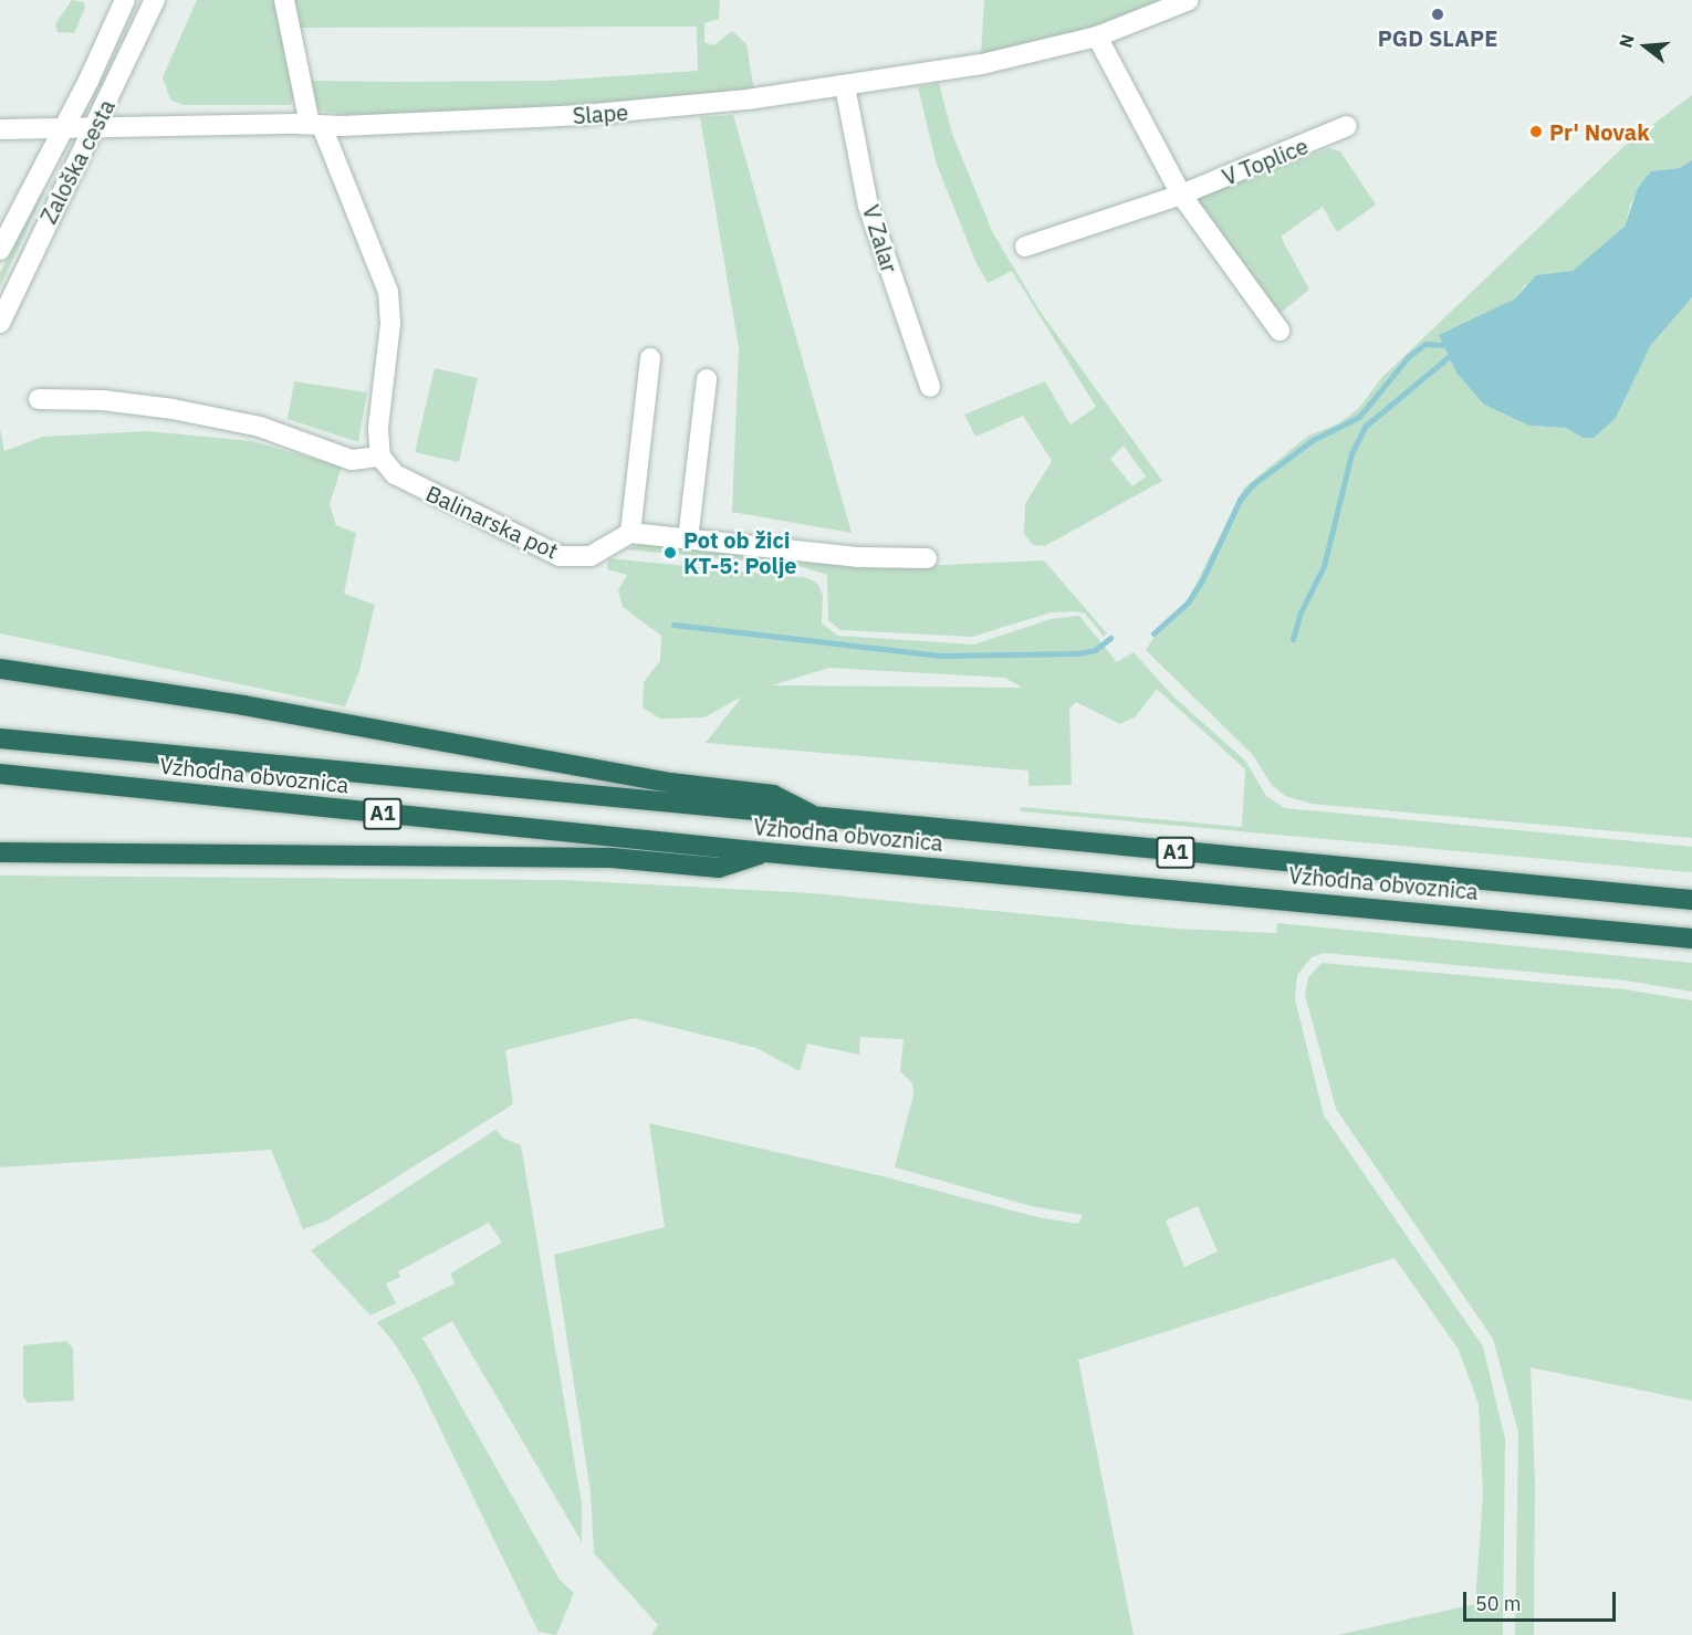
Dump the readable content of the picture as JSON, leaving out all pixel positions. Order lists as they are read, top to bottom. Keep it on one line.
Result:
{"streets":{"highway":["Vzhodna obvoznica","A1"],"street":["Slape","Zaloška cesta","V Toplice","V Zalar","Balinarska pot"]},"crossings":[["Slape","Zaloška cesta"],["Slape","V Zalar"]],"places":["PGD SLAPE","Pr' Novak","Pot ob žici KT-5: Polje"],"scale_bar":"50 m","north":"left"}
